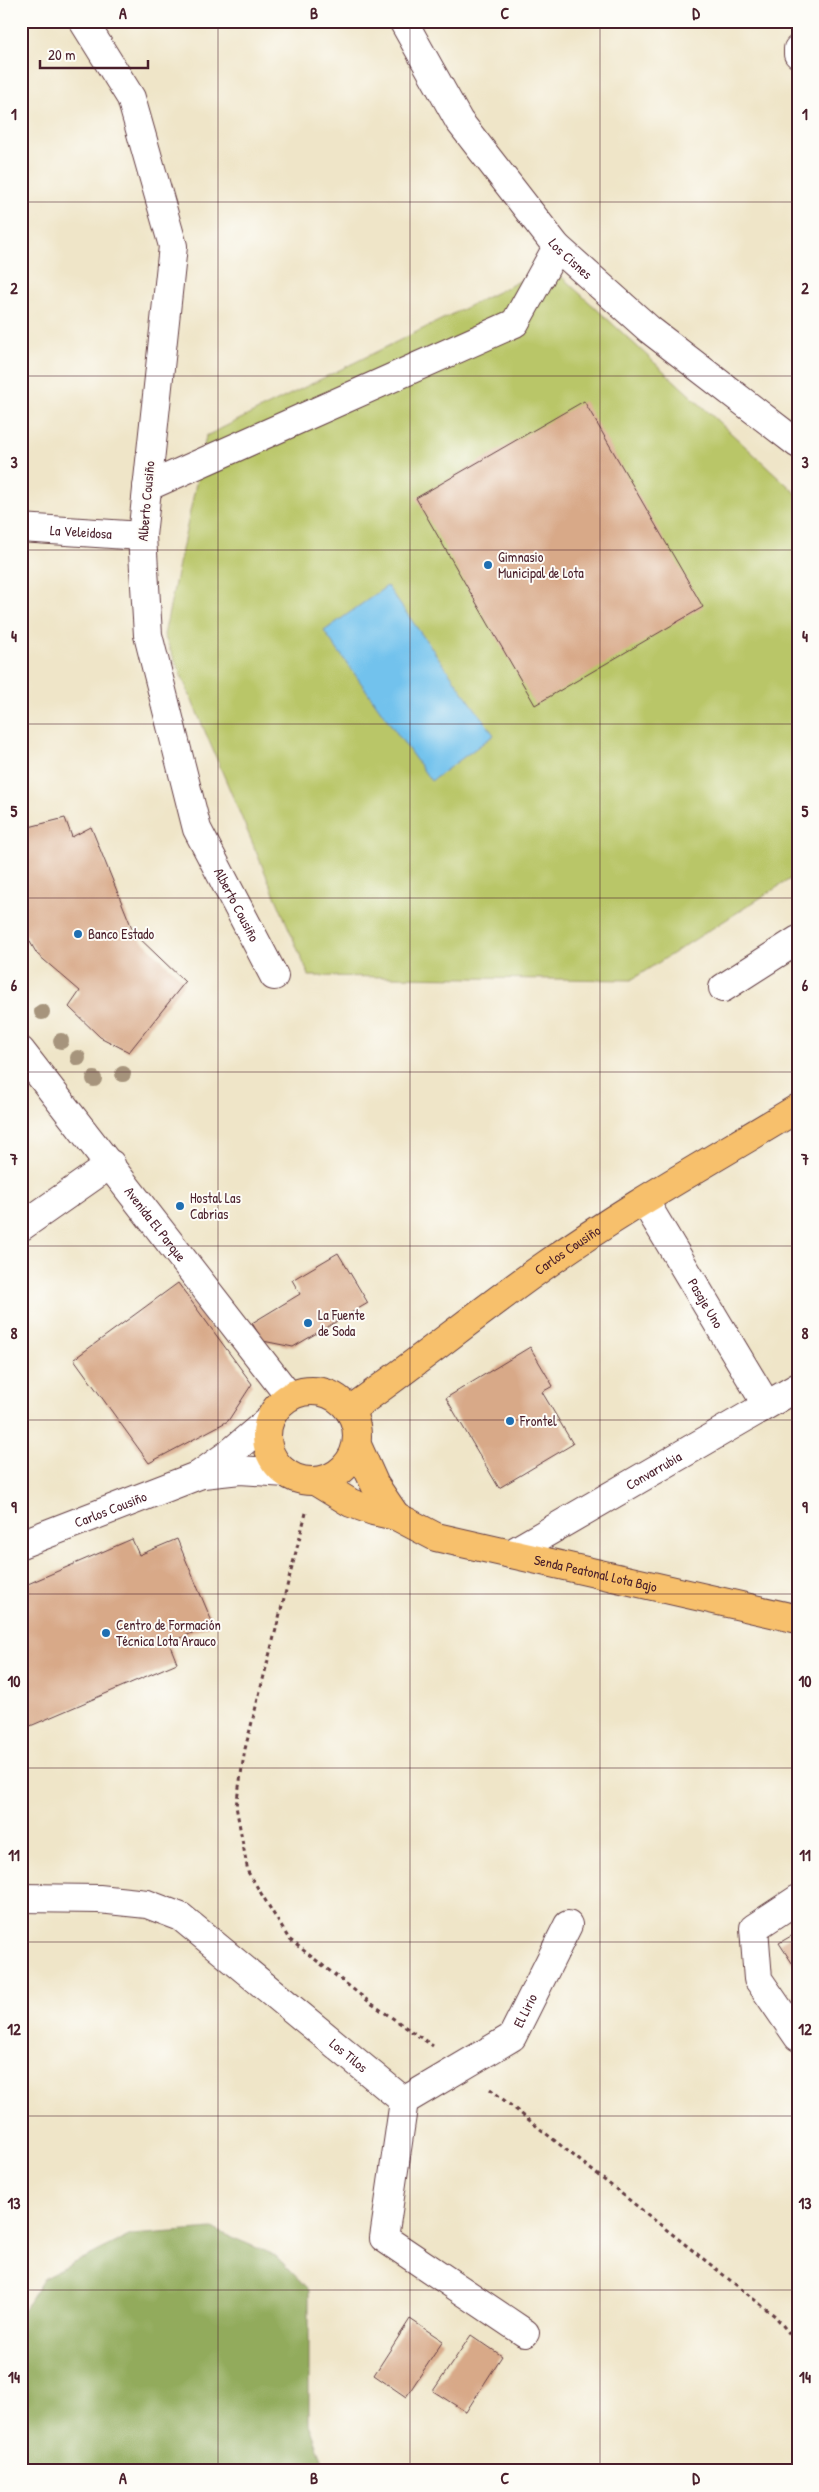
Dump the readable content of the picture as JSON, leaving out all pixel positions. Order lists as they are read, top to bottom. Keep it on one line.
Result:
{"streets":{"main road":["Carlos Cousiño","Senda Peatonal Lota Bajo"],"street":["Los Cisnes","Alberto Cousiño","La Veleidosa","Avenida El Parque","Pasaje Uno","Convarrubia","El Lirio","Los Tilos"]},"crossings":[["Alberto Cousiño","La Veleidosa"],["Avenida El Parque","Carlos Cousiño"],["Avenida El Parque","Senda Peatonal Lota Bajo"],["Carlos Cousiño","Pasaje Uno"],["Carlos Cousiño","Senda Peatonal Lota Bajo"],["Pasaje Uno","Convarrubia"],["Convarrubia","Senda Peatonal Lota Bajo"],["El Lirio","Los Tilos"]],"places":["Gimnasio Municipal de Lota","Banco Estado","Hostal Las Cabrias","La Fuente de Soda","Frontel","Centro de Formación Técnica Lota Arauco"],"scale_bar":"20 m","grid":{"columns":["A","B","C","D"],"rows":["1","2","3","4","5","6","7","8","9","10","11","12","13","14"]}}
